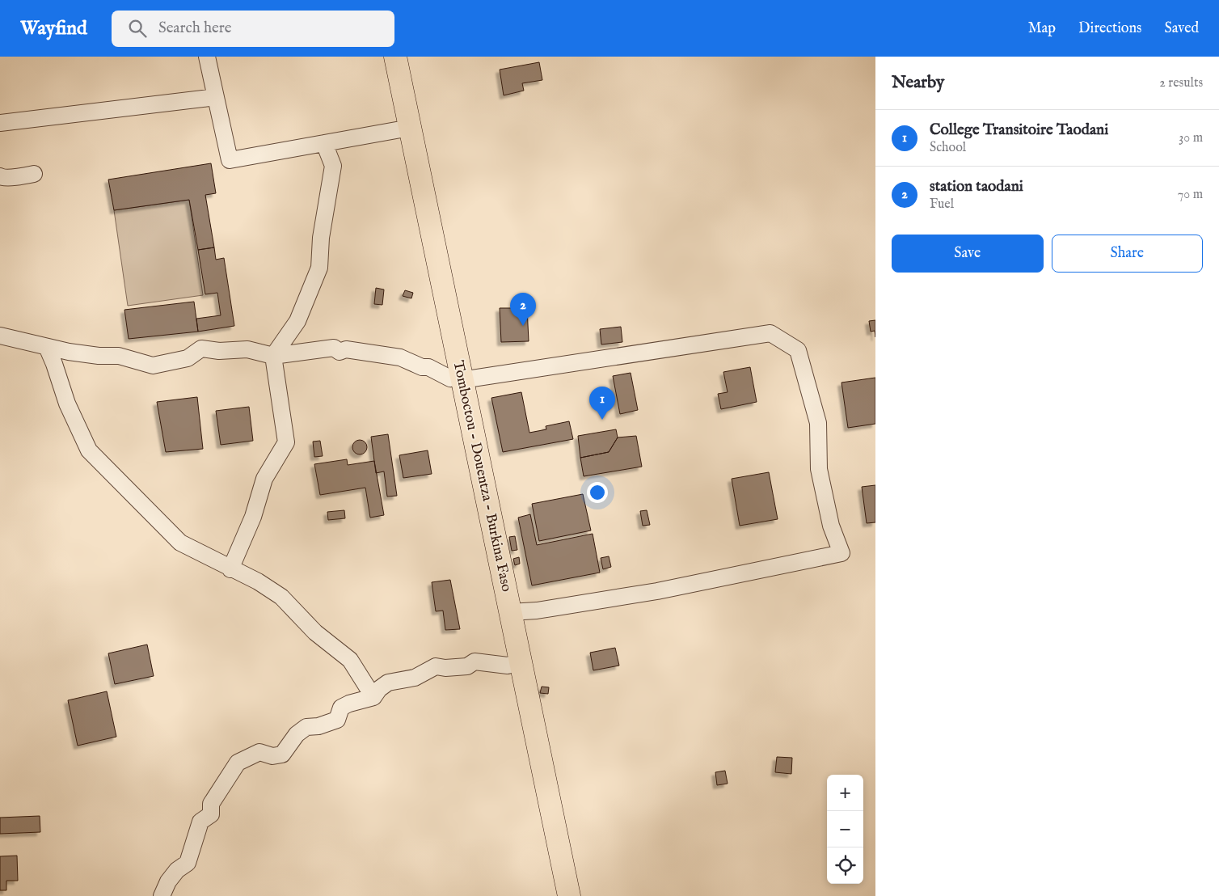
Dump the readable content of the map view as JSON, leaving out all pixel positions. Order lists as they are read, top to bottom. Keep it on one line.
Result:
{"streets":{"main road":["Tomboctou - Douentza - Burkina Faso"]},"page":{"header":"Wayfind","search":"Search here","nav":["Map","Directions","Saved"],"heading":["Nearby","2 results"],"list":[{"mark":"1","name":"College Transitoire Taodani","note":"School","value":"30 m"},{"mark":"2","name":"station taodani","note":"Fuel","value":"70 m"}],"buttons":["Save","Share"],"pins":["2","1"],"map_buttons":["+","−"]}}
